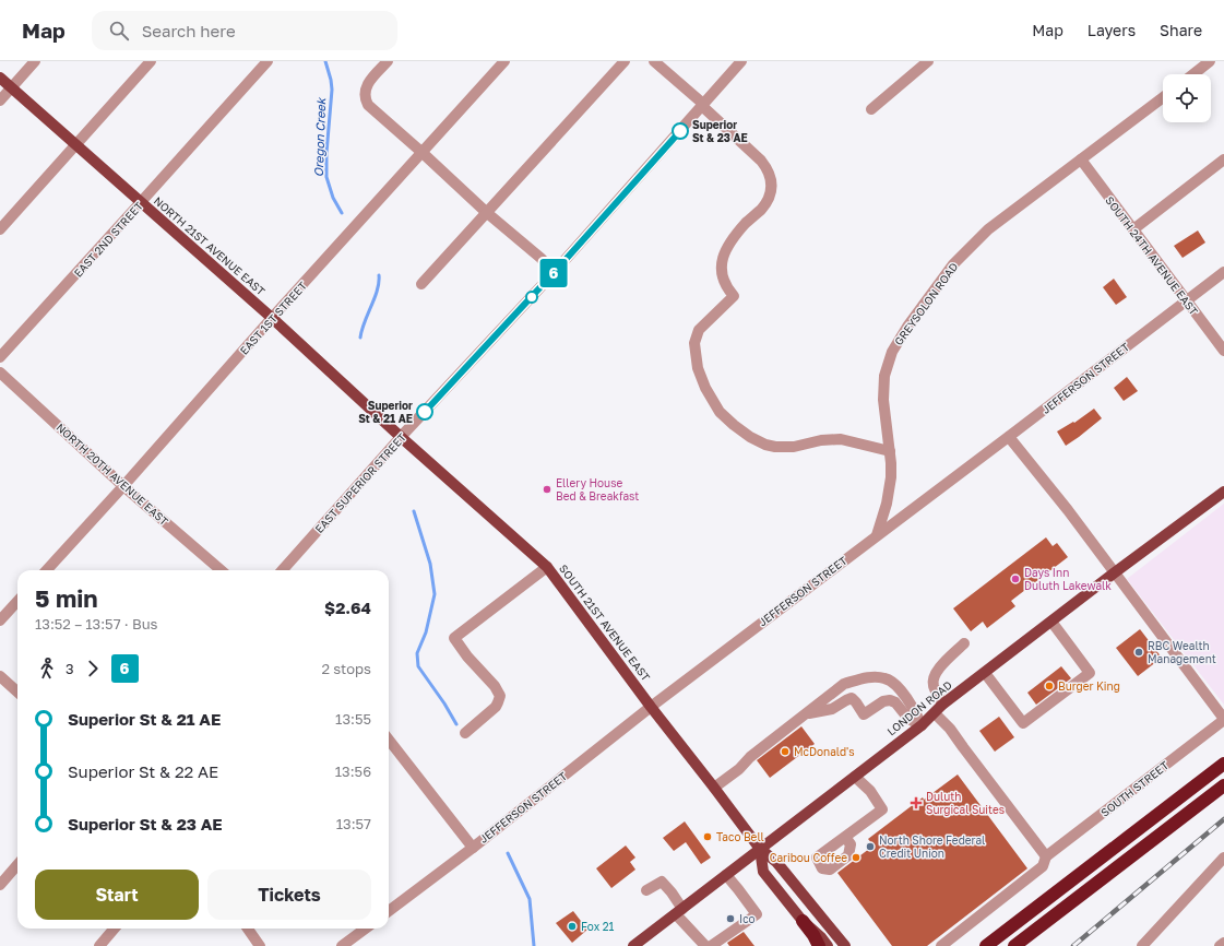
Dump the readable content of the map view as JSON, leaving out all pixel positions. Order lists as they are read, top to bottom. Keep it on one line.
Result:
{"streets":{"main road":["NORTH 21ST AVENUE EAST","SOUTH 21ST AVENUE EAST","LONDON ROAD"],"street":["EAST 2ND STREET","SOUTH 24TH AVENUE EAST","GREYSOLON ROAD","EAST 1ST STREET","JEFFERSON STREET","NORTH 20TH AVENUE EAST","EAST SUPERIOR STREET","SOUTH STREET"]},"crossings":[["EAST 2ND STREET","NORTH 21ST AVENUE EAST"],["NORTH 21ST AVENUE EAST","EAST 1ST STREET"],["NORTH 21ST AVENUE EAST","EAST SUPERIOR STREET"],["NORTH 21ST AVENUE EAST","SOUTH 21ST AVENUE EAST"],["SOUTH 24TH AVENUE EAST","GREYSOLON ROAD"],["SOUTH 24TH AVENUE EAST","JEFFERSON STREET"],["GREYSOLON ROAD","JEFFERSON STREET"],["EAST 1ST STREET","NORTH 20TH AVENUE EAST"],["JEFFERSON STREET","SOUTH 21ST AVENUE EAST"],["EAST SUPERIOR STREET","SOUTH 21ST AVENUE EAST"],["SOUTH 21ST AVENUE EAST","LONDON ROAD"]],"water":["Oregon Creek"],"places":{"other":["Superior St & 23 AE","Superior St & 21 AE","Ellery House Bed & Breakfast","Days Inn Duluth Lakewalk","RBC Wealth Management","Burger King","McDonald's","Taco Bell","North Shore Federal Credit Union","Caribou Coffee","Ico","Fox 21"],"health":["Duluth Surgical Suites"]},"lines":["bus line 6"],"page":{"header":"Map","search":"Search here","nav":["Map","Layers","Share"],"on_map":"6","heading":["5 min","13:52 – 13:57 · Bus","$2.64"],"legs":["3","6","2 stops"],"list":[{"name":"Superior St & 21 AE","value":"13:55"},{"name":"Superior St & 22 AE","value":"13:56"},{"name":"Superior St & 23 AE","value":"13:57"}],"buttons":["Start","Tickets"]}}
